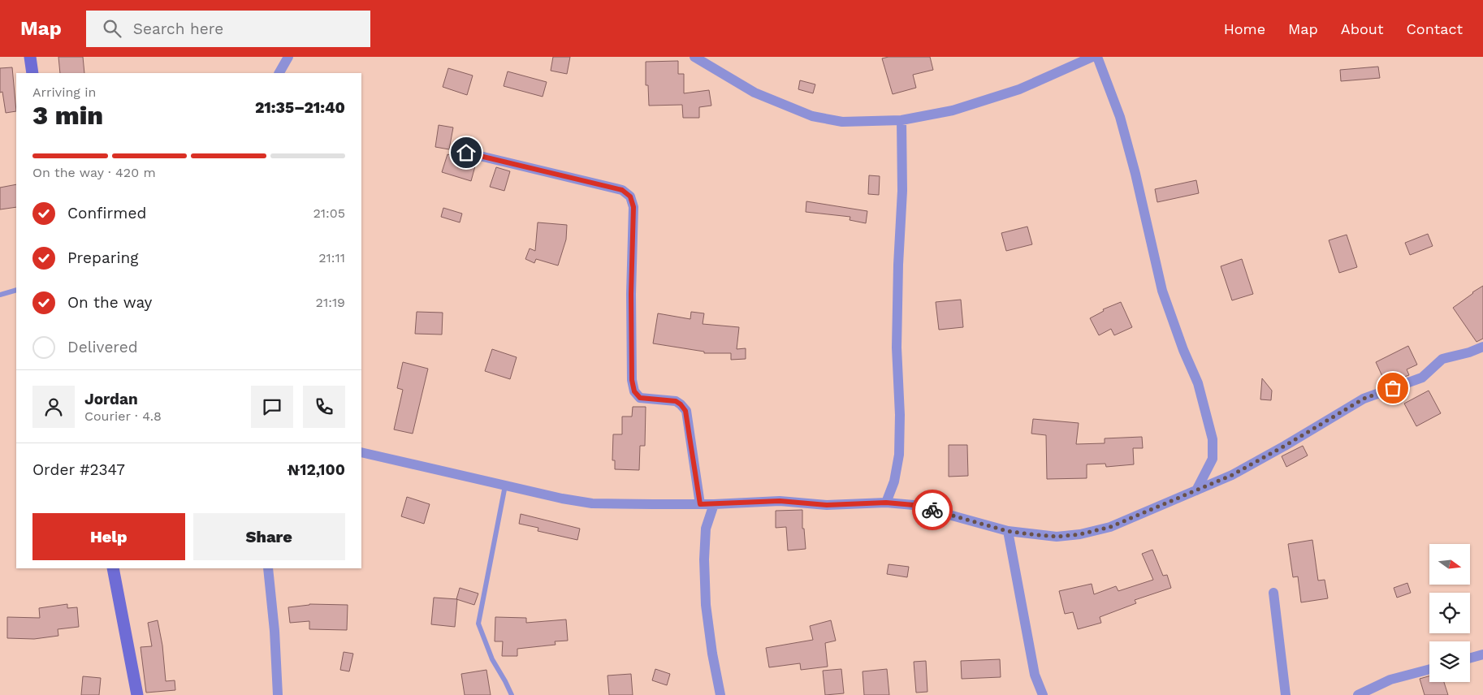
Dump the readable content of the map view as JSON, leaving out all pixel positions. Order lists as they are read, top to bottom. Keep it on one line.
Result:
{"north":"right","page":{"header":"Map","search":"Search here","nav":["Home","Map","About","Contact"],"heading":["3 min","Arriving in","21:35–21:40"],"panel":["Jordan","Courier · 4.8","Order #2347","₦12,100"],"bar":"On the way · 420 m","list":[["Confirmed","21:05"],["Preparing","21:11"],["On the way","21:19"],"Delivered"],"buttons":["Help","Share"]}}
